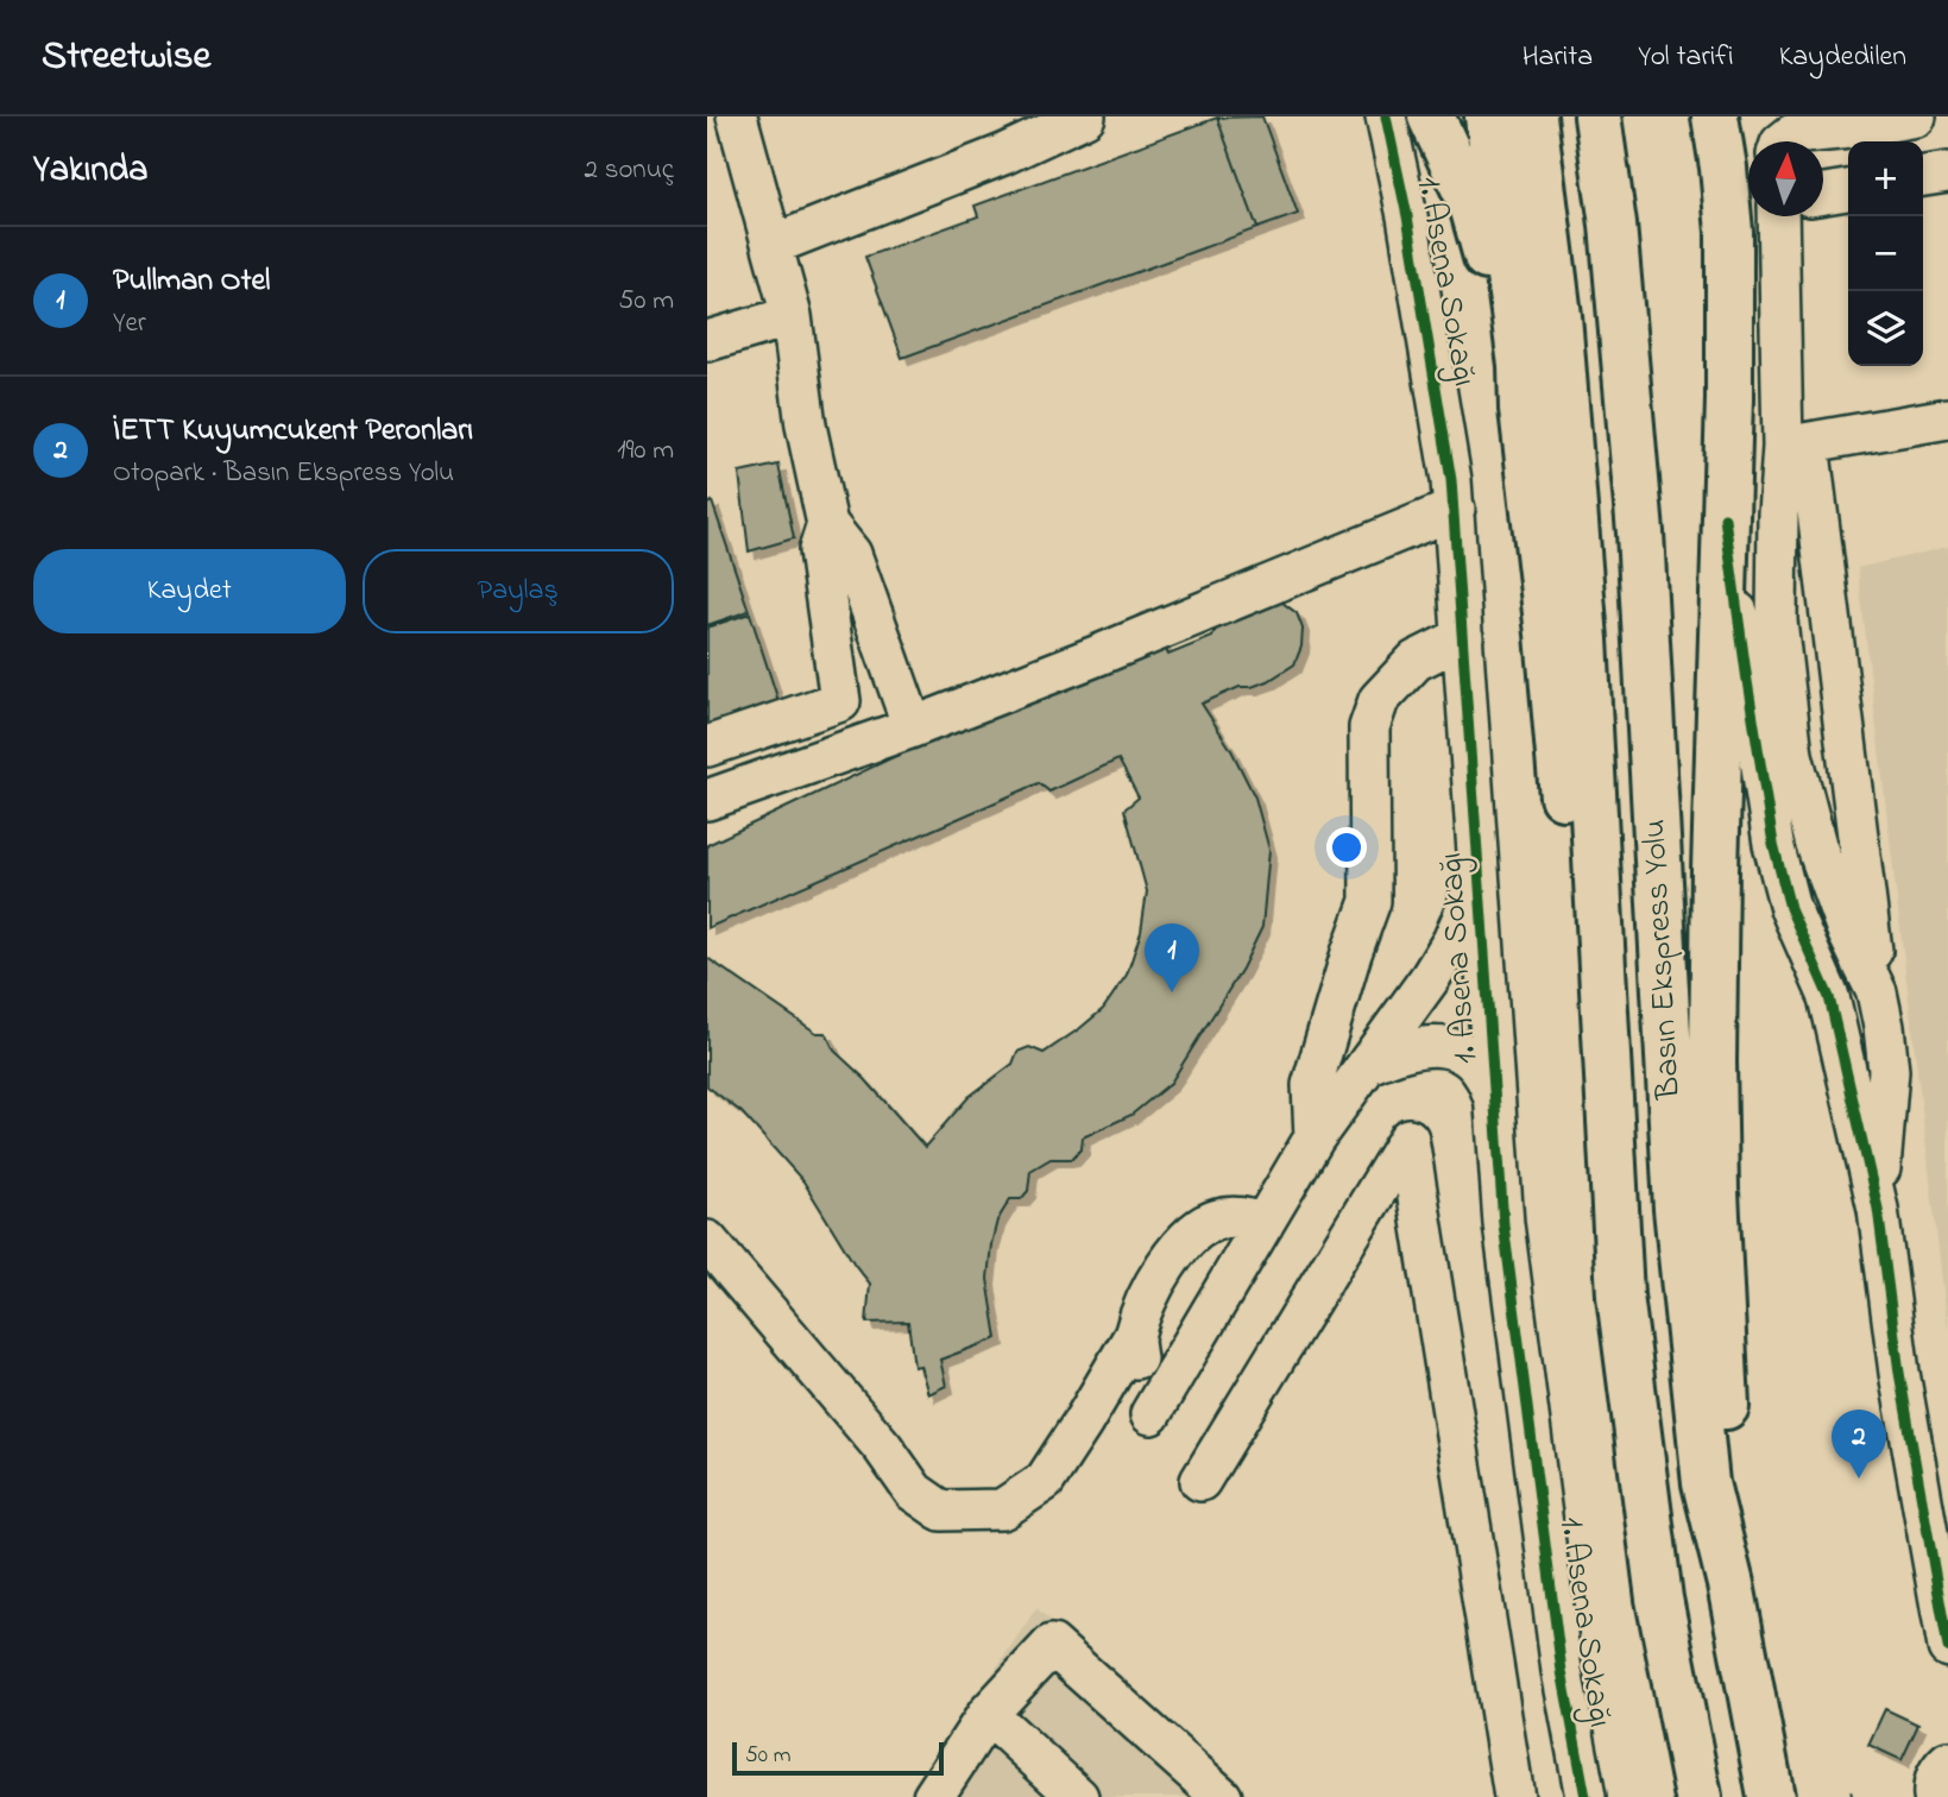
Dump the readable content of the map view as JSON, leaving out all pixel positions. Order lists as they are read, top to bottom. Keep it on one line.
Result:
{"streets":{"highway":["Basın Ekspress Yolu"],"street":["1. Asena Sokağı"]},"scale_bar":"50 m","north":"top","page":{"header":"Streetwise","nav":["Harita","Yol tarifi","Kaydedilen"],"heading":["Yakında","2 sonuç"],"map_buttons":["+","−"],"list":[{"mark":"1","name":"Pullman Otel","note":"Yer","value":"50 m"},{"mark":"2","name":"İETT Kuyumcukent Peronları","note":"Otopark · Basın Ekspress Yolu","value":"190 m"}],"buttons":["Kaydet","Paylaş"],"pins":["1","2"],"scale":"50 m"}}
